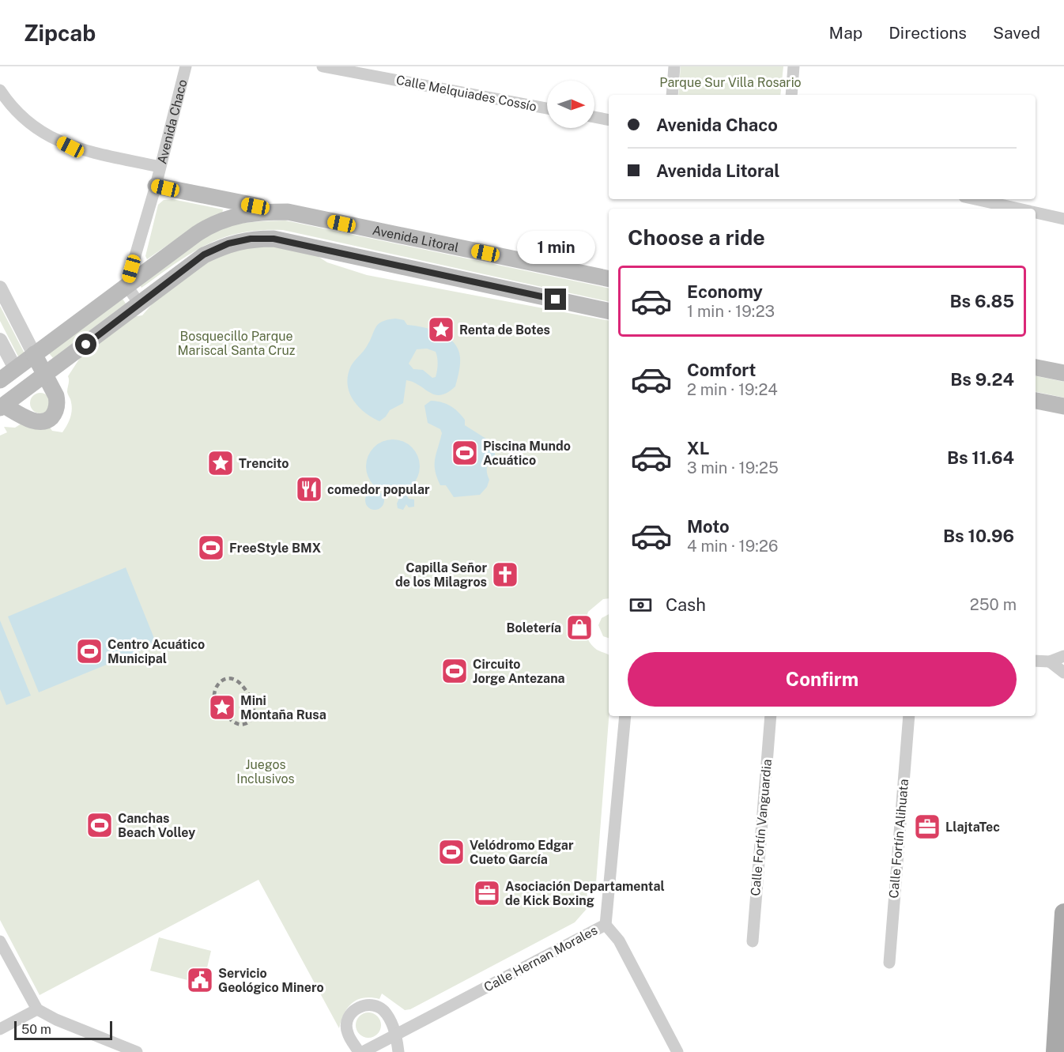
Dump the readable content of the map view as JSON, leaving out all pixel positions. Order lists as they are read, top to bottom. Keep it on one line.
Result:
{"streets":{"main road":["Avenida Litoral"],"street":["Calle Melquiades Cossío","Avenida Chaco","Calle Fortín Vanguardia","Calle Fortín Alihuata","Calle Hernan Morales"]},"crossings":[["Avenida Chaco","Avenida Litoral"]],"parks":["Parque Sur Villa Rosario","Bosquecillo Parque Mariscal Santa Cruz","Juegos Inclusivos"],"places":{"place":["Renta de Botes","Trencito","Mini Montaña Rusa"],"sports":["Piscina Mundo Acuático","FreeStyle BMX","Centro Acuático Municipal","Circuito Jorge Antezana","Canchas Beach Volley","Velódromo Edgar Cueto García"],"restaurant":["comedor popular"],"church":["Capilla Señor de los Milagros"],"shop":["Boletería"],"office":["LlajtaTec","Asociación Departamental de Kick Boxing"],"public building":["Servicio Geológico Minero"]},"scale_bar":"50 m","north":"right","page":{"header":"Zipcab","nav":["Map","Directions","Saved"],"banner":["Avenida Chaco","Avenida Litoral"],"heading":"Choose a ride","bubble":"1 min","list":[{"name":"Economy","note":"1 min · 19:23","value":"Bs 6.85"},{"name":"Comfort","note":"2 min · 19:24","value":"Bs 9.24"},{"name":"XL","note":"3 min · 19:25","value":"Bs 11.64"},{"name":"Moto","note":"4 min · 19:26","value":"Bs 10.96"}],"pay":["Cash","250 m"],"buttons":"Confirm","scale":"50 m"}}
